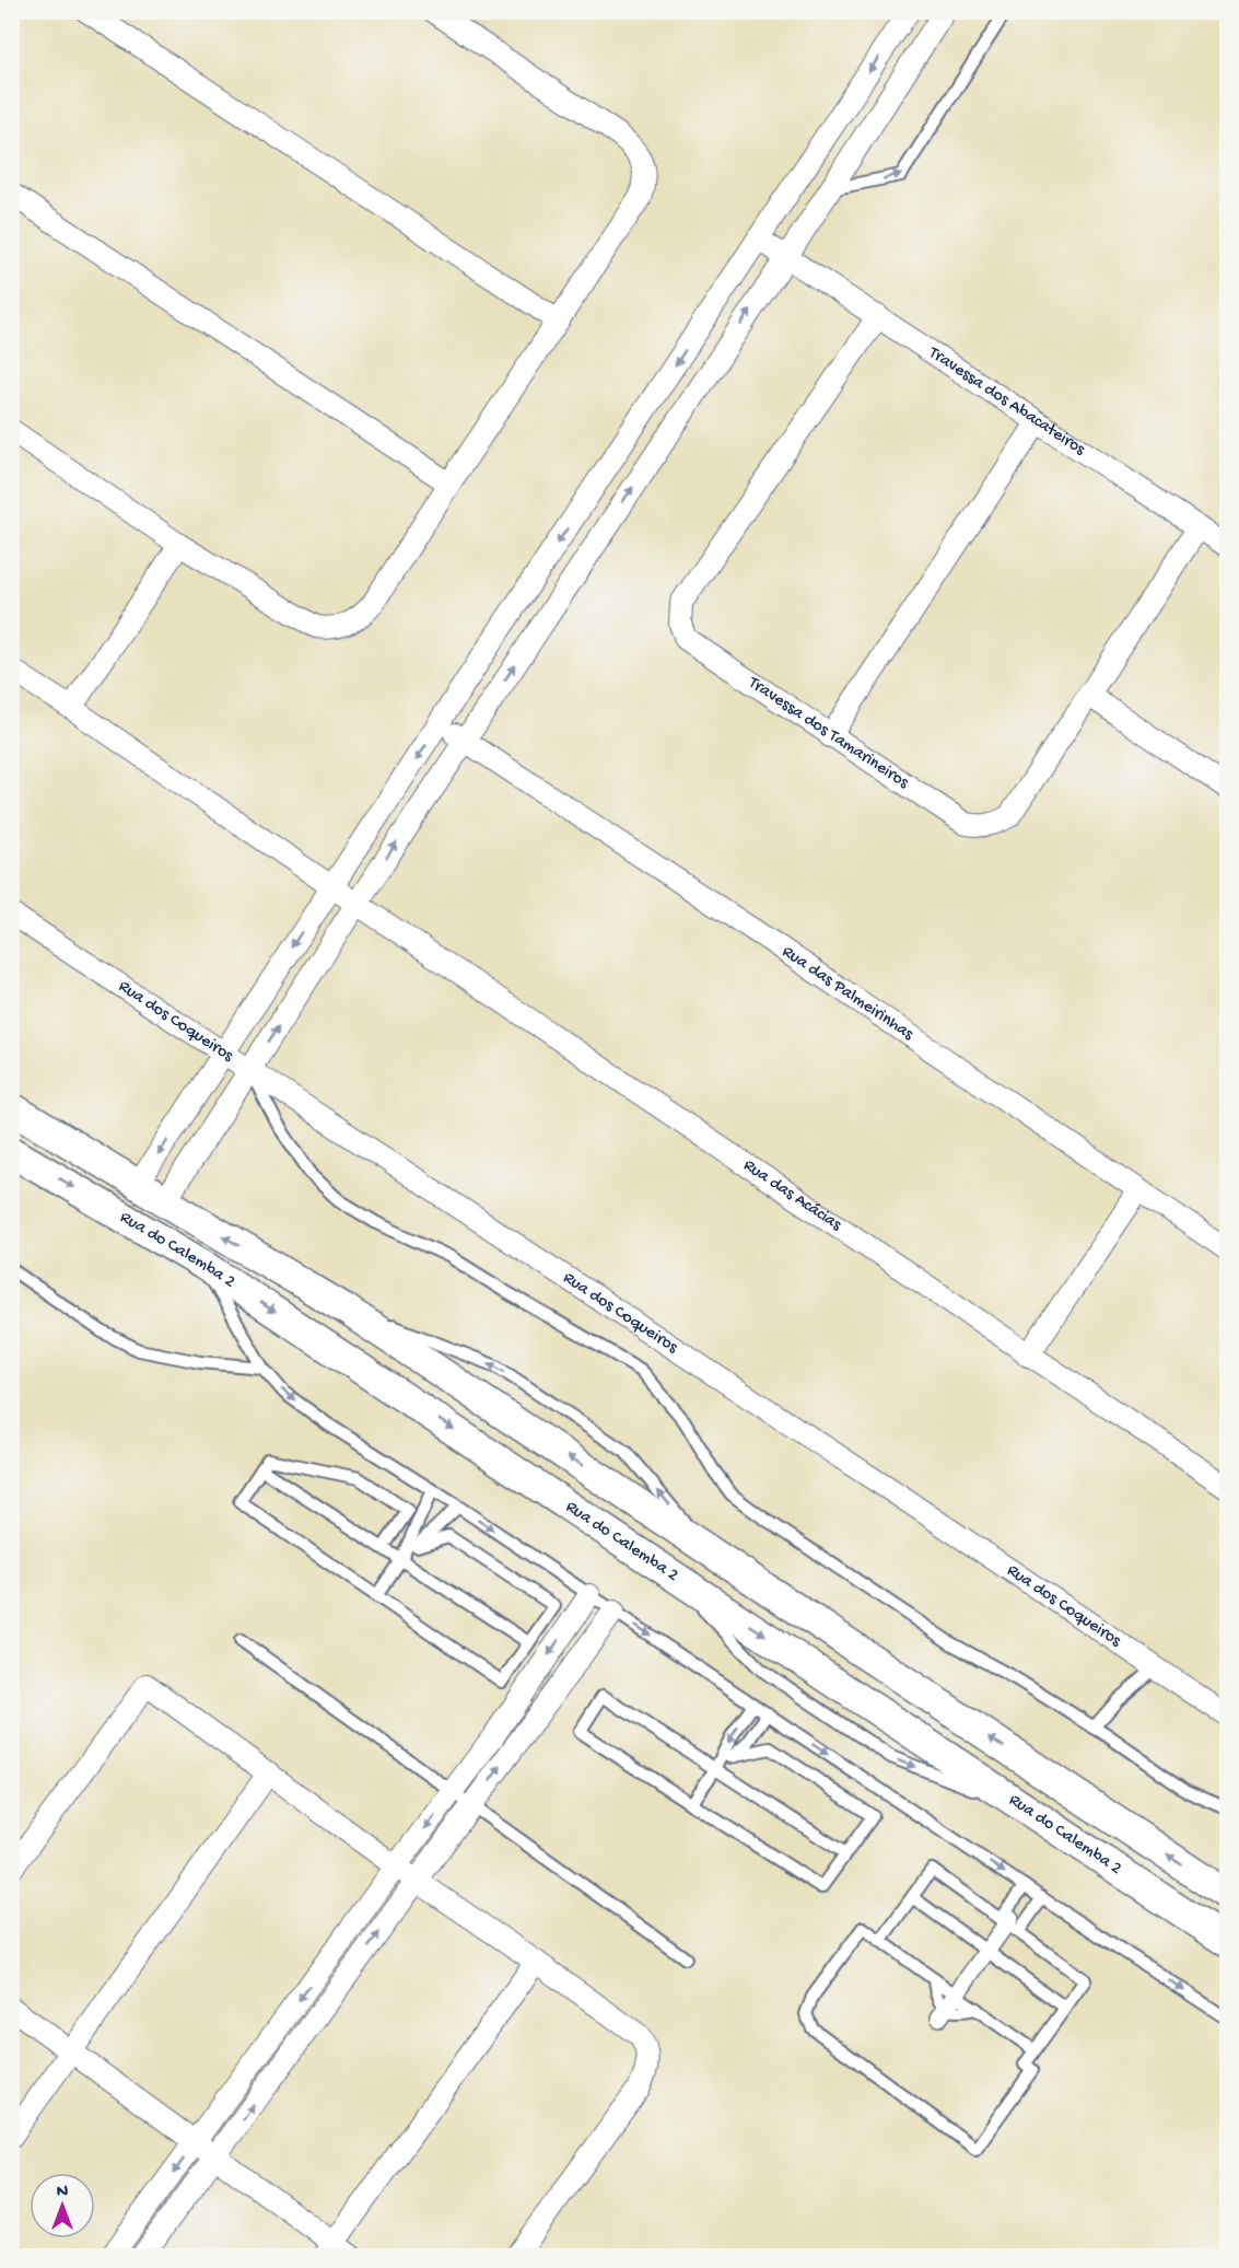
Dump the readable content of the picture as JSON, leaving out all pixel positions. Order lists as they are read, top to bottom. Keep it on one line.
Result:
{"streets":{"main road":["Rua do Calemba 2"],"street":["Travessa dos Abacateiros","Travessa dos Tamarineiros","Rua das Palmeirinhas","Rua dos Coqueiros","Rua das Acácias"]},"crossings":[["Travessa dos Abacateiros","Travessa dos Tamarineiros"]],"north":"top"}
